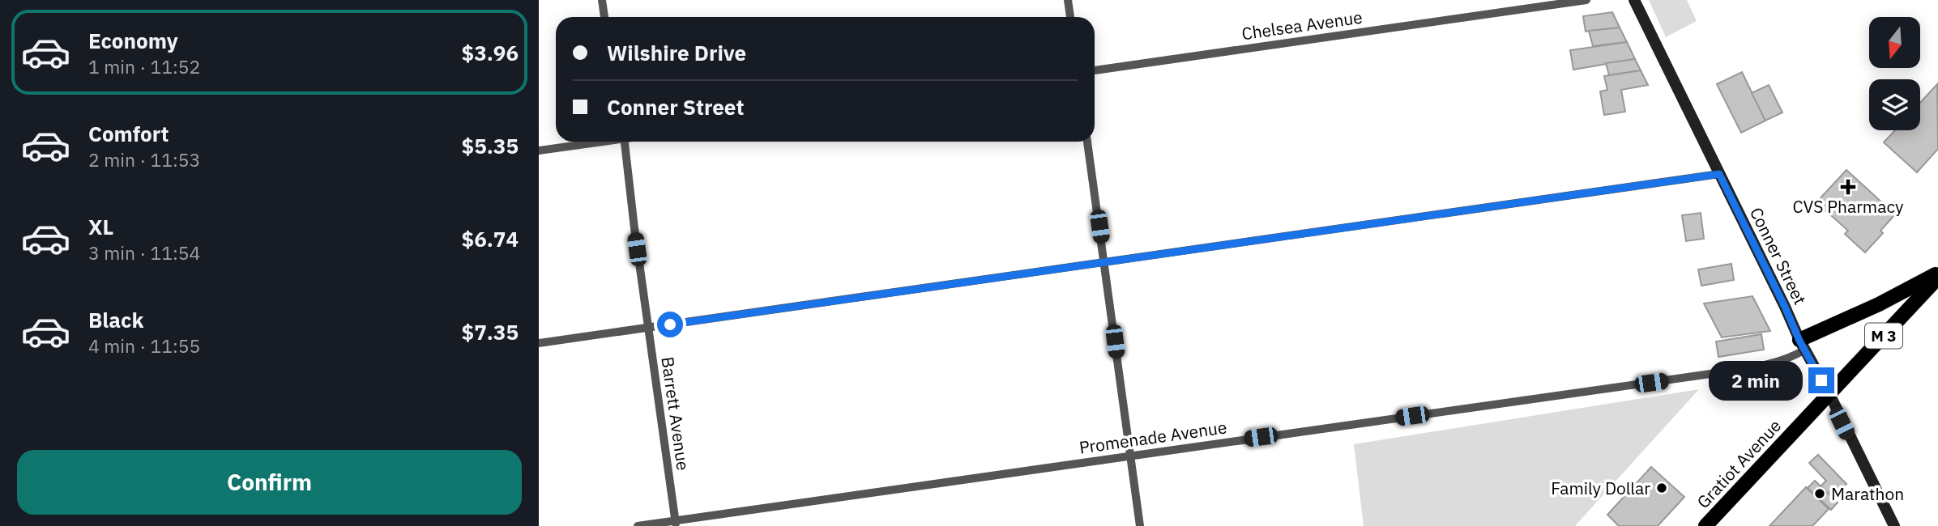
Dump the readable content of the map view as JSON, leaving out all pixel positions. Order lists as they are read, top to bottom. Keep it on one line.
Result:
{"streets":{"main road":["Conner Street","M 3","Gratiot Avenue"],"street":["Chelsea Avenue","Barrett Avenue","Promenade Avenue"]},"crossings":[["Conner Street","Promenade Avenue"],["Conner Street","Gratiot Avenue"],["Barrett Avenue","Promenade Avenue"]],"places":{"health":["CVS Pharmacy"],"other":["Family Dollar","Marathon"]},"north":"bottom","page":{"list":[{"name":"Economy","note":"1 min · 11:52","value":"$3.96"},{"name":"Comfort","note":"2 min · 11:53","value":"$5.35"},{"name":"XL","note":"3 min · 11:54","value":"$6.74"},{"name":"Black","note":"4 min · 11:55","value":"$7.35"}],"banner":["Wilshire Drive","Conner Street"],"bubble":"2 min","buttons":"Confirm"}}
